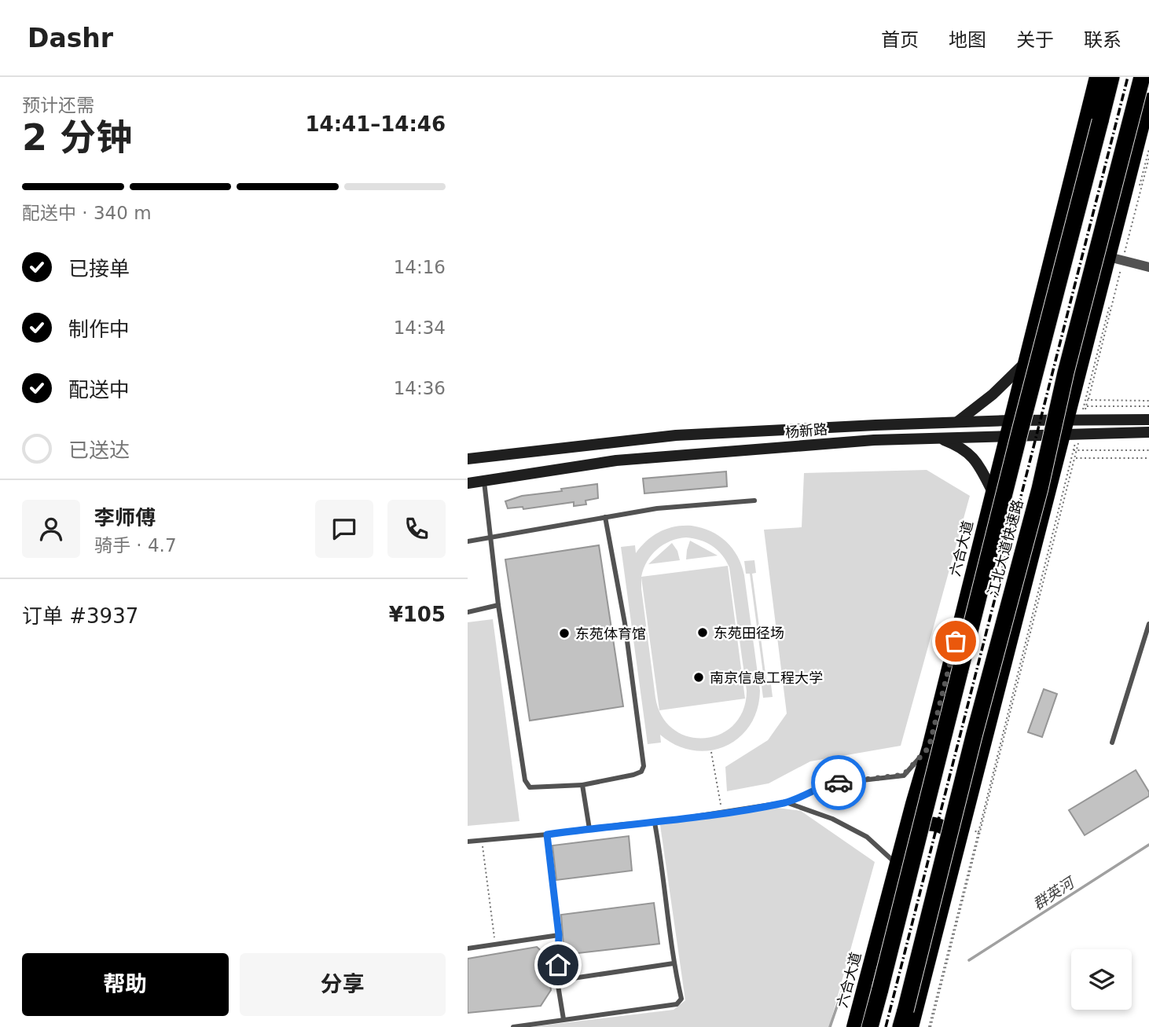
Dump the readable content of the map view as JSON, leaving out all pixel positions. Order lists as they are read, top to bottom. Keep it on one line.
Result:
{"streets":{"highway":["江北大道快速路"],"main road":["杨新路","六合大道"]},"crossings":[["杨新路","六合大道"]],"water":["群英河"],"places":["东苑田径场","东苑体育馆","南京信息工程大学"],"page":{"header":"Dashr","nav":["首页","地图","关于","联系"],"heading":["2 分钟","预计还需","14:41–14:46"],"panel":["李师傅","骑手 · 4.7","订单 #3937","¥105"],"bar":"配送中 · 340 m","list":[["已接单","14:16"],["制作中","14:34"],["配送中","14:36"],"已送达"],"buttons":["帮助","分享"]}}
